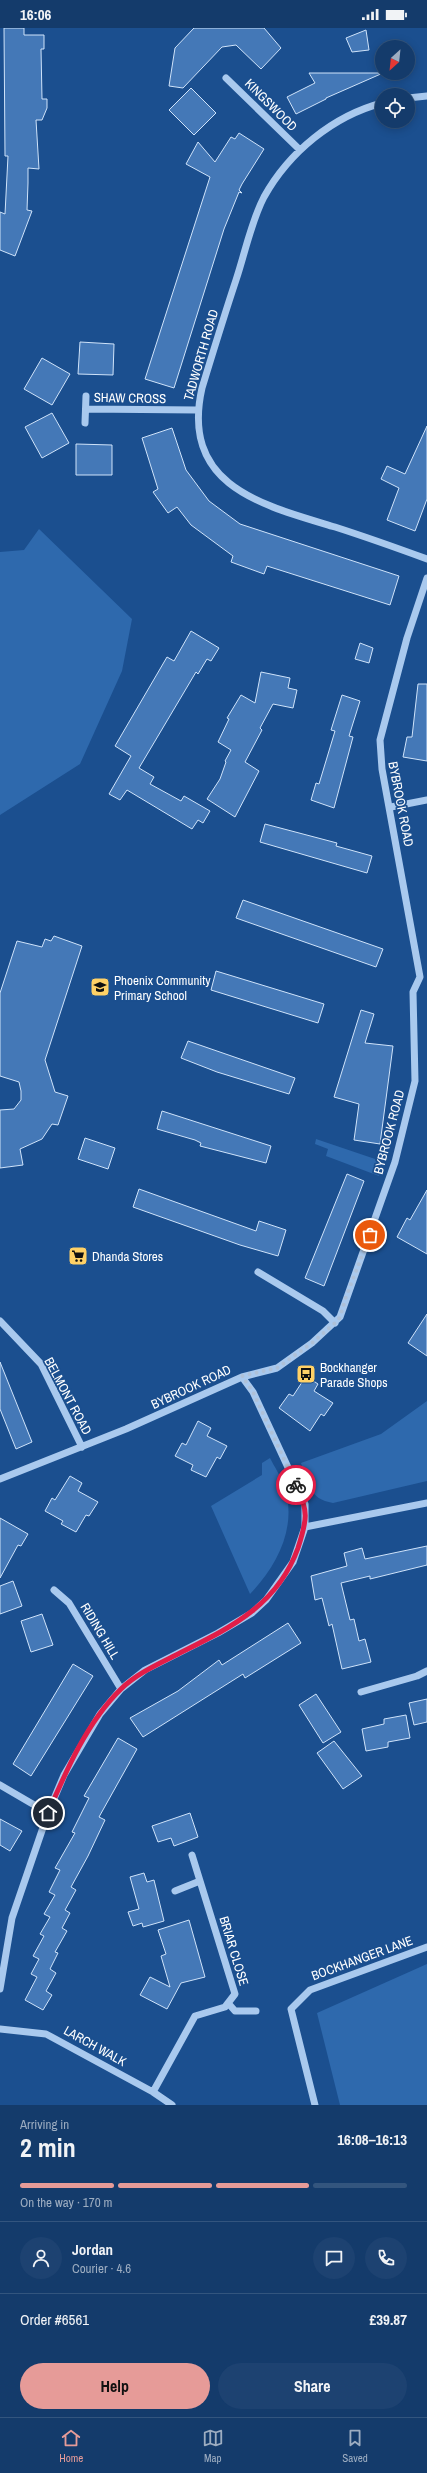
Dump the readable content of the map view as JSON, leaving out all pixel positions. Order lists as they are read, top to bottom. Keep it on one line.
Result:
{"streets":{"street":["KINGSWOOD","TADWORTH ROAD","SHAW CROSS","BYBROOK ROAD","BELMONT ROAD","RIDING HILL","BRIAR CLOSE","BOCKHANGER LANE","LARCH WALK"]},"crossings":[["KINGSWOOD","TADWORTH ROAD"],["TADWORTH ROAD","SHAW CROSS"],["BYBROOK ROAD","BELMONT ROAD"],["BRIAR CLOSE","LARCH WALK"]],"places":{"school or university":["Phoenix Community Primary School"],"supermarket":["Dhanda Stores"],"bus stop":["Bockhanger Parade Shops"]},"north":"bottom left","page":{"status":"16:06","heading":["2 min","Arriving in","16:08–16:13"],"panel":["Jordan","Courier · 4.6","Order #6561","£39.87"],"bar":"On the way · 170 m","buttons":["Help","Share"],"tabs":["Home","Map","Saved"]}}
